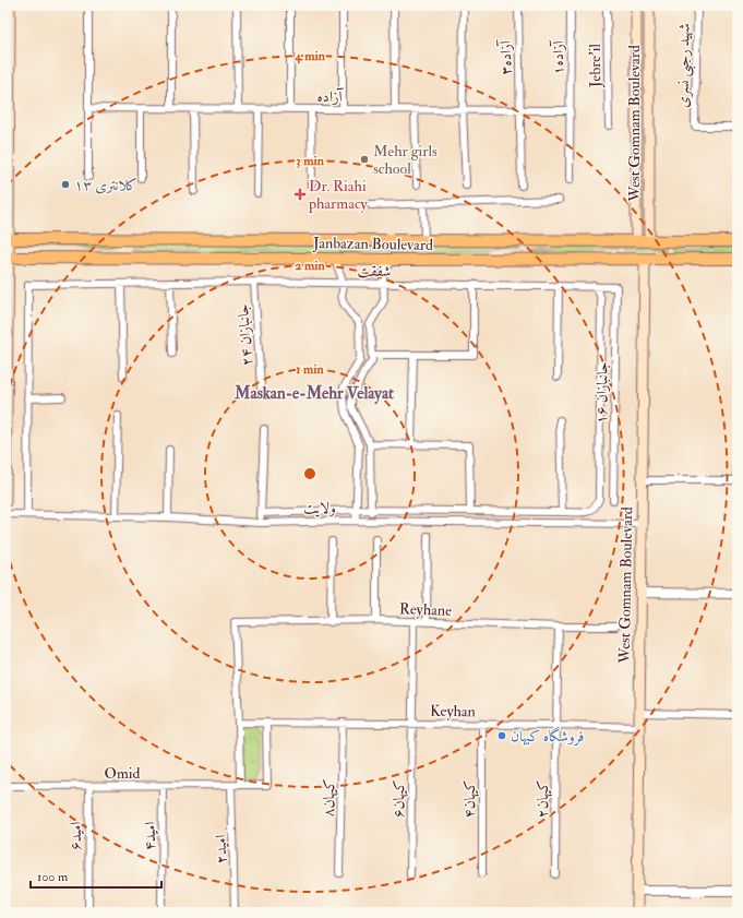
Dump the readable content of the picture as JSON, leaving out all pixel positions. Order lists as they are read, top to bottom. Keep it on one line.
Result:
{"streets":{"main road":["West Gomnam Boulevard","Janbazan Boulevard"],"street":["آزاده۳","آزاده۱","Jebre'il","شهید رجبی نسری","آزاده","شفقت","جانبازان ۲۴","جانبازان ۱۶","ولایت","Reyhane","Keyhan","Omid","کیهان۸","کیهان۶","کیهان۴","کیهان۲","امید۶","امید۴","امید۲"]},"crossings":[["آزاده۳","آزاده"],["آزاده۱","آزاده"],["West Gomnam Boulevard","Janbazan Boulevard"],["West Gomnam Boulevard","ولایت"],["West Gomnam Boulevard","Keyhan"],["شفقت","جانبازان ۲۴"],["شفقت","جانبازان ۱۶"],["Reyhane","کیهان۶"],["Reyhane","کیهان۲"],["Keyhan","Omid"],["Keyhan","کیهان۸"],["Keyhan","کیهان۶"],["Keyhan","کیهان۴"],["Keyhan","کیهان۲"],["Omid","امید۶"],["Omid","امید۴"],["Omid","امید۲"]],"districts":["Maskan-e-Mehr Velayat"],"places":{"other":["Mehr girls school","کلانتری ۱۳","فروشگاه کیهان"],"health":["Dr. Riahi pharmacy"]},"scale_bar":"100 m","rings":["4 min","3 min","2 min","1 min"]}
